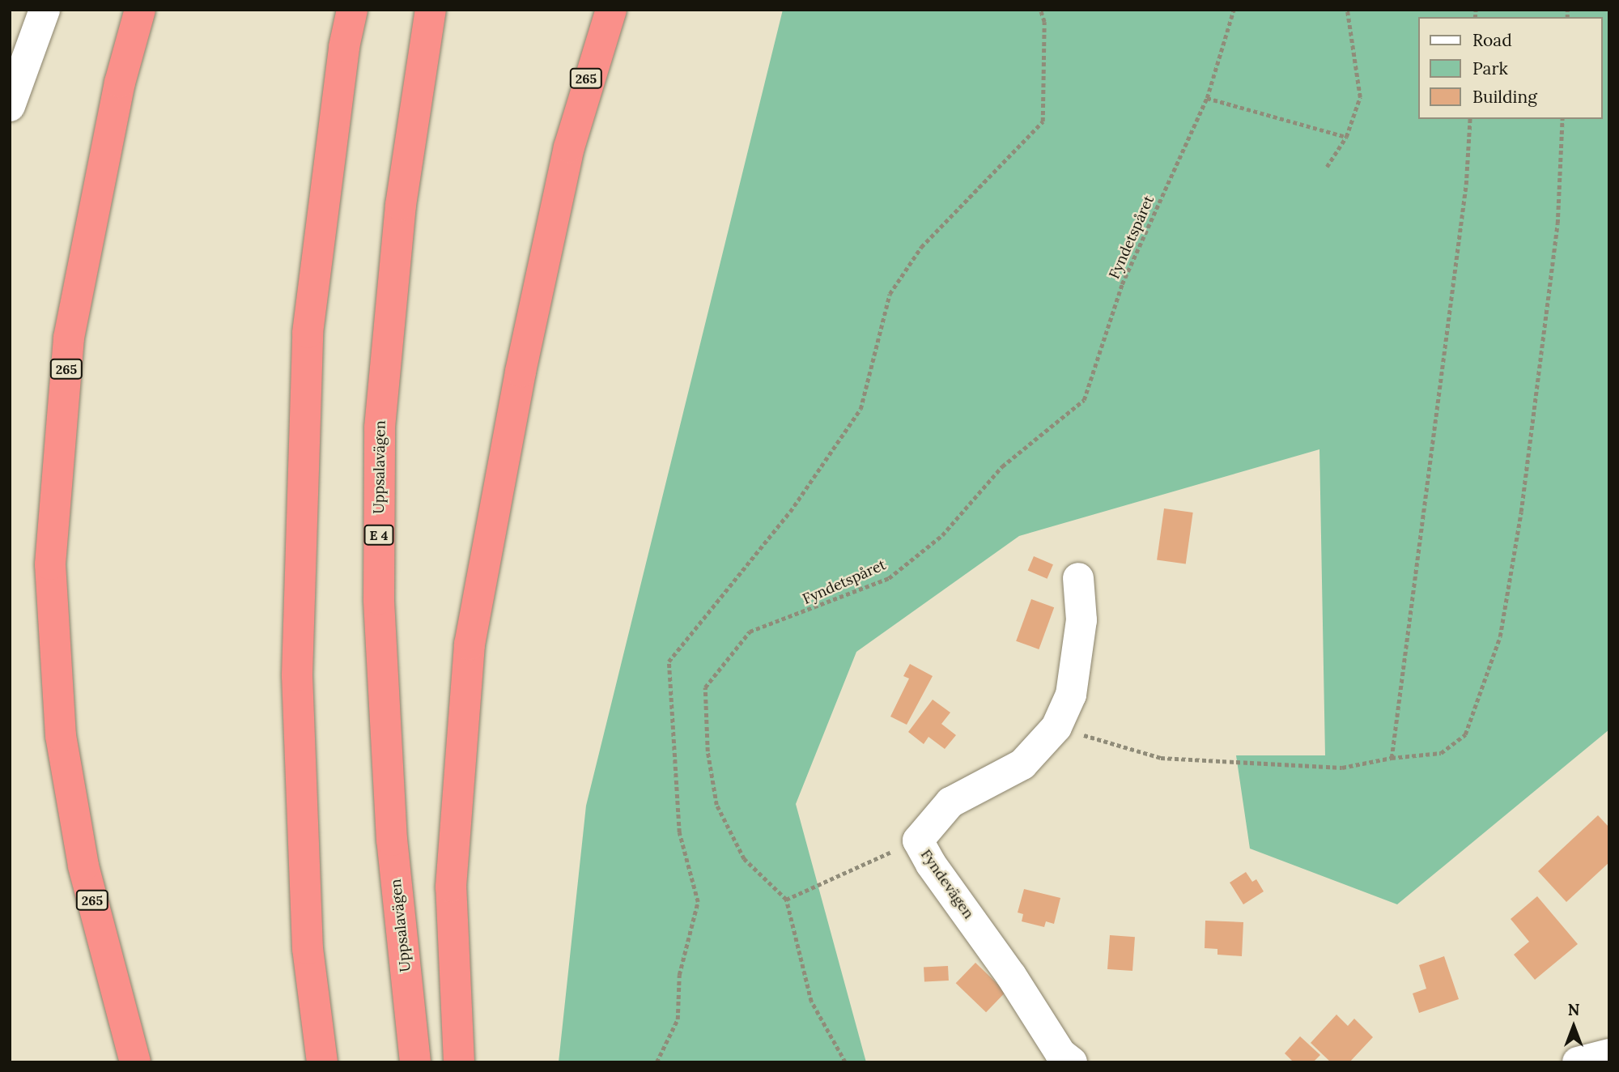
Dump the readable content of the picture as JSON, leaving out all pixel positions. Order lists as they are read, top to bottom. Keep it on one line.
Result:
{"streets":{"highway":["265","Uppsalavägen","E 4"],"street":["Fyndevägen"],"path":["Fyndetspåret"]},"legend":["Road","Park","Building"],"north":"top"}
